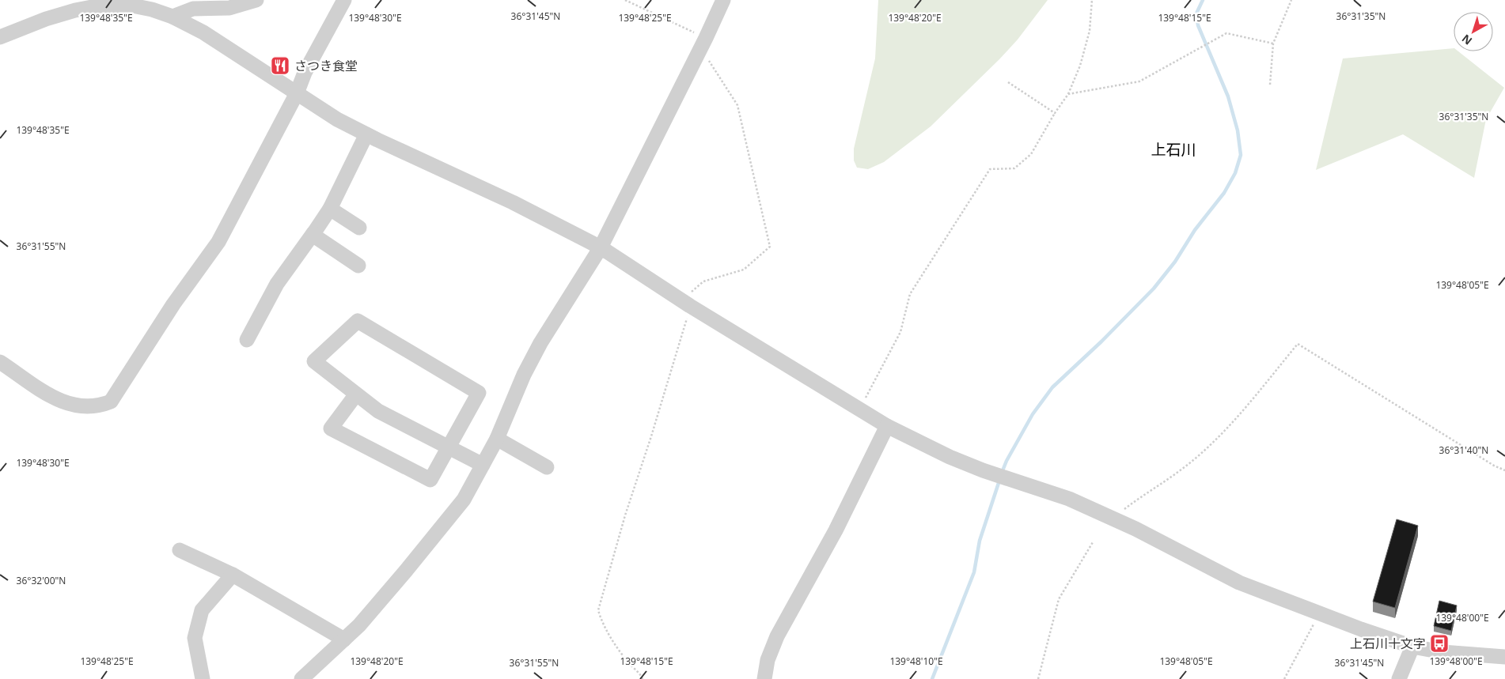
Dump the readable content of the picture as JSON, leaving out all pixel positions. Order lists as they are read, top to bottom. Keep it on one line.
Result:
{"districts":["上石川"],"places":{"restaurant":["さつき食堂"],"bus stop":["上石川十文字"]},"north":"bottom left","coordinates":["36°31'35\"N","36°31'45\"N","139°48'35\"E","139°48'30\"E","139°48'25\"E","139°48'20\"E","139°48'15\"E","36°31'55\"N","139°48'05\"E","36°31'40\"N","36°32'00\"N","139°48'00\"E","139°48'10\"E"]}
